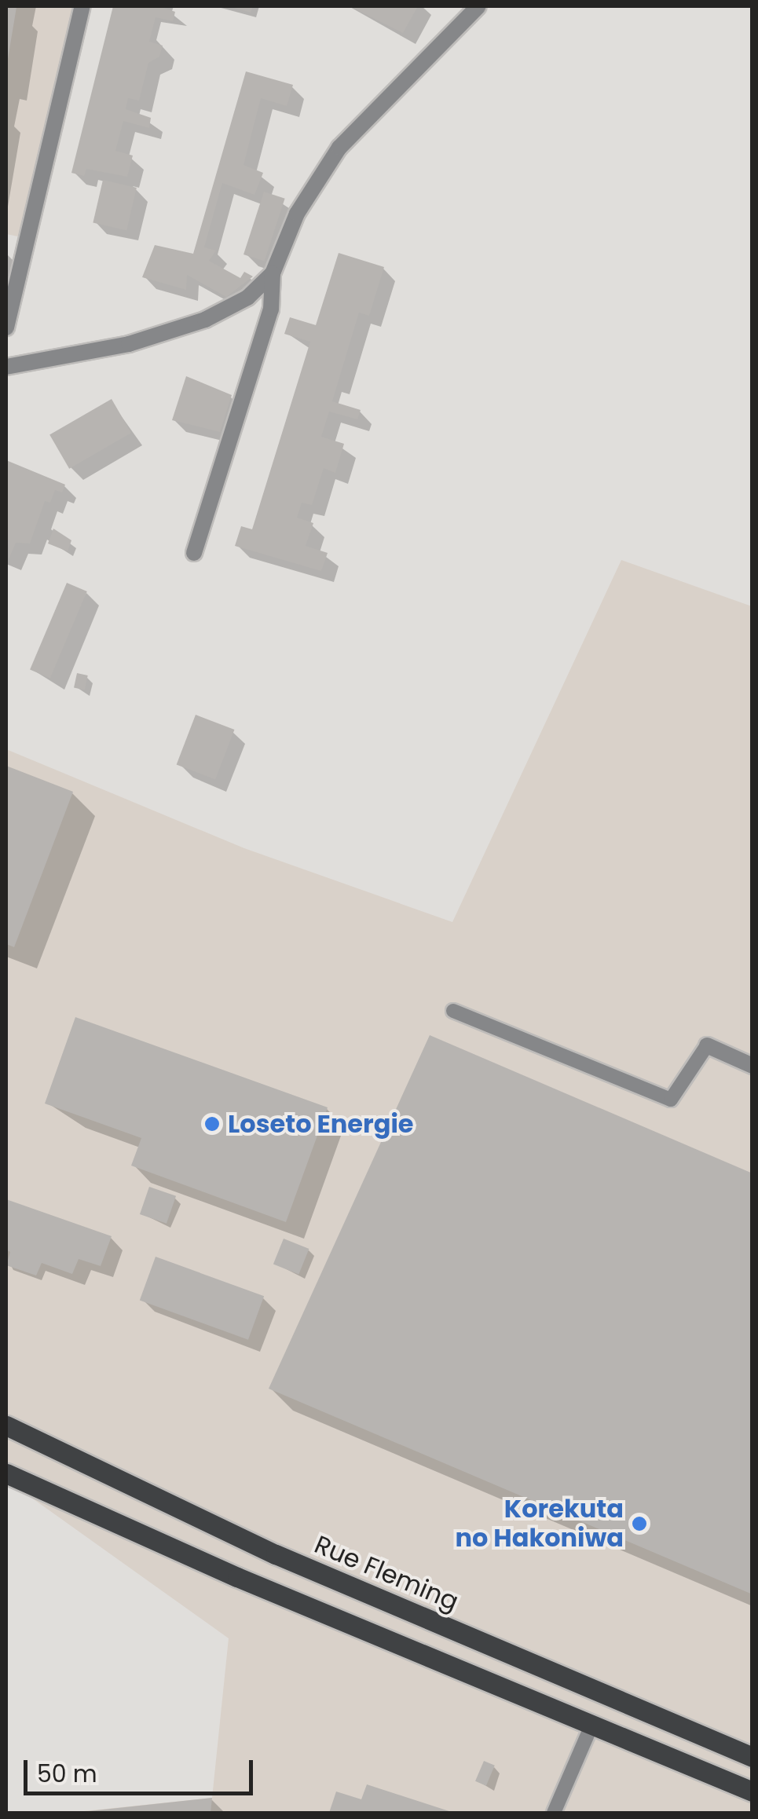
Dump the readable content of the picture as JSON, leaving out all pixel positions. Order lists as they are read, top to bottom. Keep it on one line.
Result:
{"streets":{"main road":["Rue Fleming"]},"places":["Loseto Energie","Korekuta no Hakoniwa"],"scale_bar":"50 m"}
